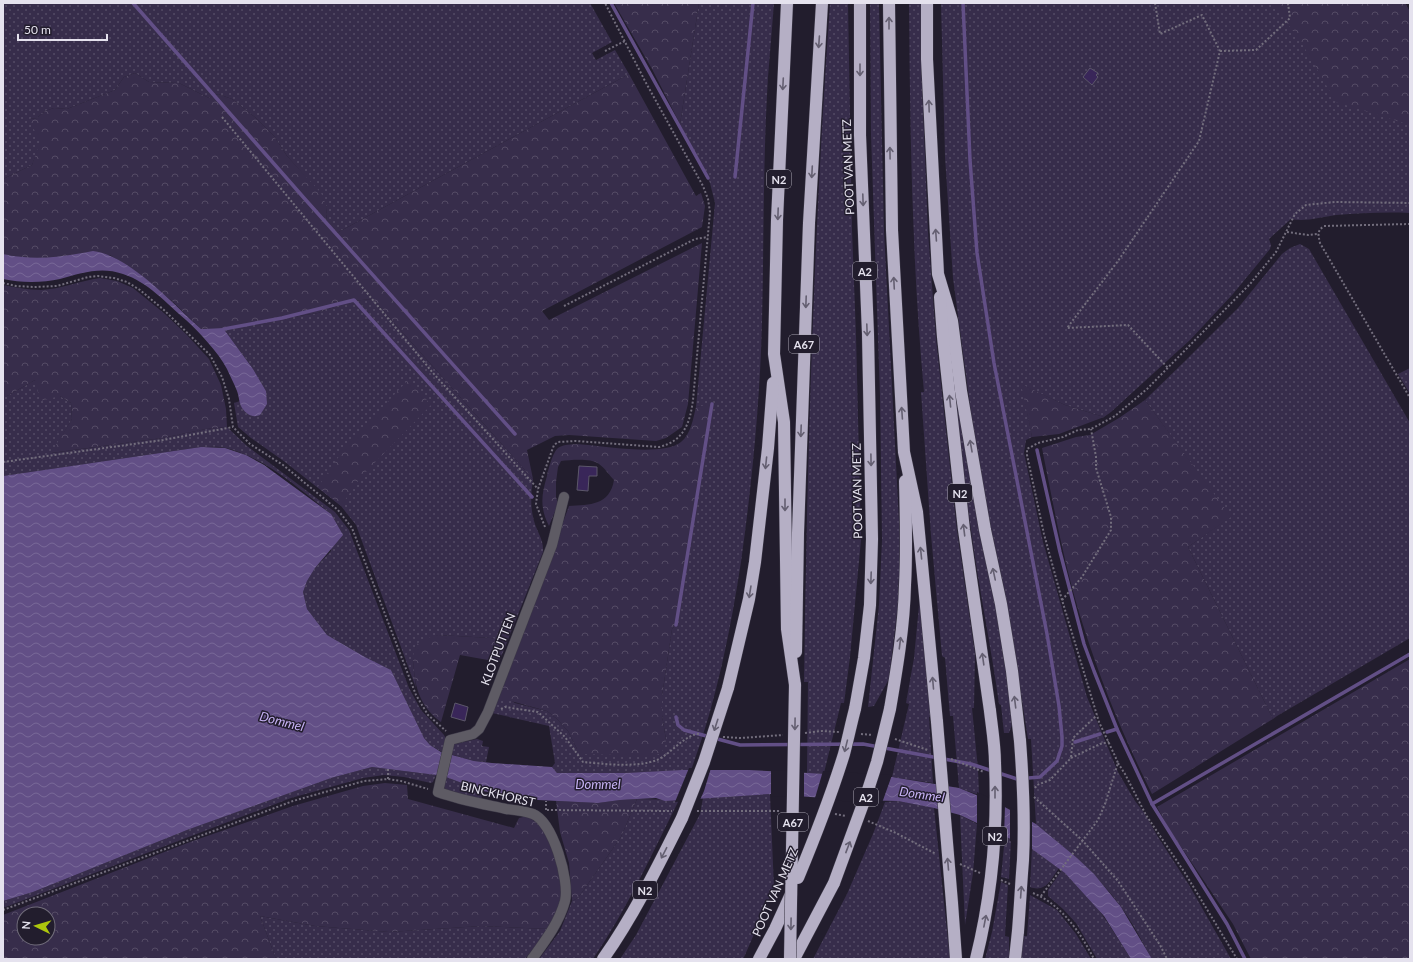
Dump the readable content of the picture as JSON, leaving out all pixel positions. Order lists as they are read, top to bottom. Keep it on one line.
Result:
{"streets":{"highway":["POOT VAN METZ","N2","A2","A67"],"street":["KLOTPUTTEN","BINCKHORST"]},"crossings":[["N2","A67"]],"water":["Dommel"],"scale_bar":"50 m","north":"left"}
